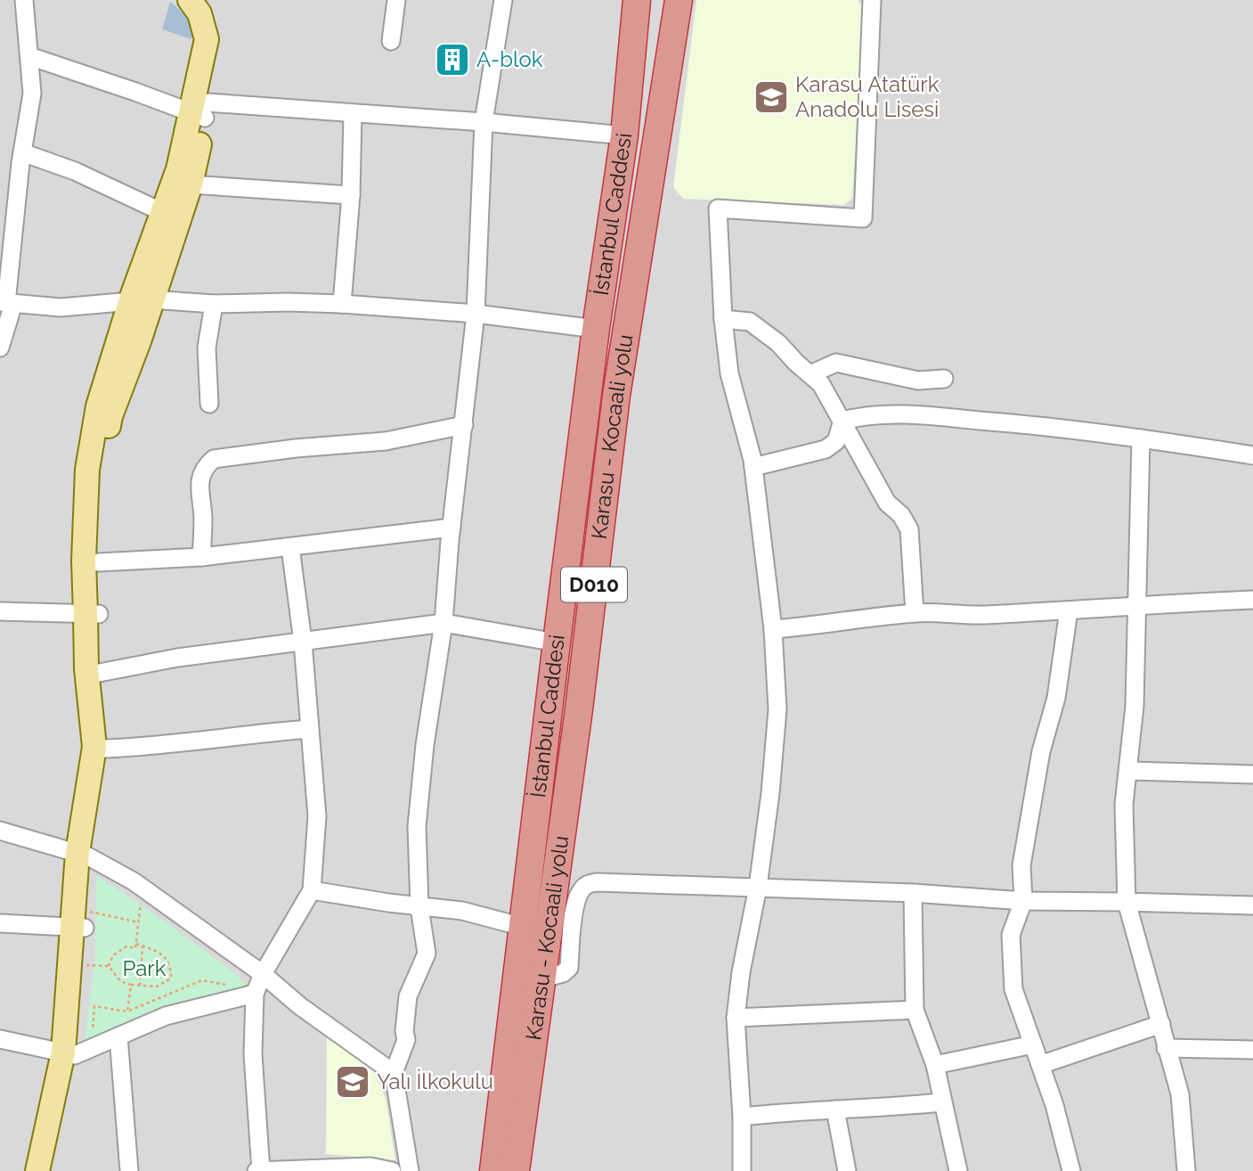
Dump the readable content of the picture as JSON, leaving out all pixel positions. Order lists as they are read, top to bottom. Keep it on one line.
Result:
{"streets":{"highway":["İstanbul Caddesi","Karasu - Kocaali yolu","D010"]},"parks":["Park"],"places":{"building":["A-blok"],"school or university":["Karasu Atatürk Anadolu Lisesi","Yalı İlkokulu"]}}
